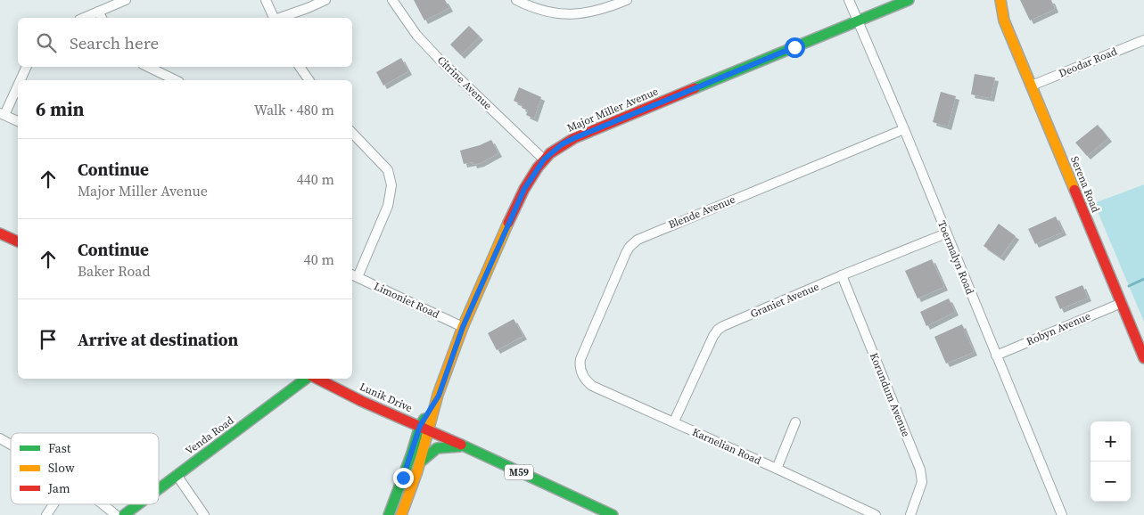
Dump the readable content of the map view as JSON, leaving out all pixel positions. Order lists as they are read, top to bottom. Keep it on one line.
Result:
{"streets":{"main road":["Major Miller Avenue","Serena Road","Lunik Drive","Venda Road","M59"],"street":["Deodar Road","Citrine Avenue","Blende Avenue","Toermalyn Road","Limoniet Road","Graniet Avenue","Robyn Avenue","Korundum Avenue","Karnelian Road"]},"crossings":[["Deodar Road","Serena Road"],["Citrine Avenue","Major Miller Avenue"],["Major Miller Avenue","Toermalyn Road"],["Major Miller Avenue","Limoniet Road"],["Major Miller Avenue","Lunik Drive"],["Major Miller Avenue","M59"],["Serena Road","Robyn Avenue"],["Blende Avenue","Toermalyn Road"],["Blende Avenue","Karnelian Road"],["Toermalyn Road","Graniet Avenue"],["Toermalyn Road","Robyn Avenue"],["Graniet Avenue","Korundum Avenue"],["Graniet Avenue","Karnelian Road"],["Lunik Drive","M59"]],"legend":["Fast","Slow","Jam"],"page":{"search":"Search here","heading":["6 min","Walk · 480 m"],"list":[["Continue","Major Miller Avenue","440 m"],["Continue","Baker Road","40 m"],"Arrive at destination"],"map_buttons":["+","−"]}}
